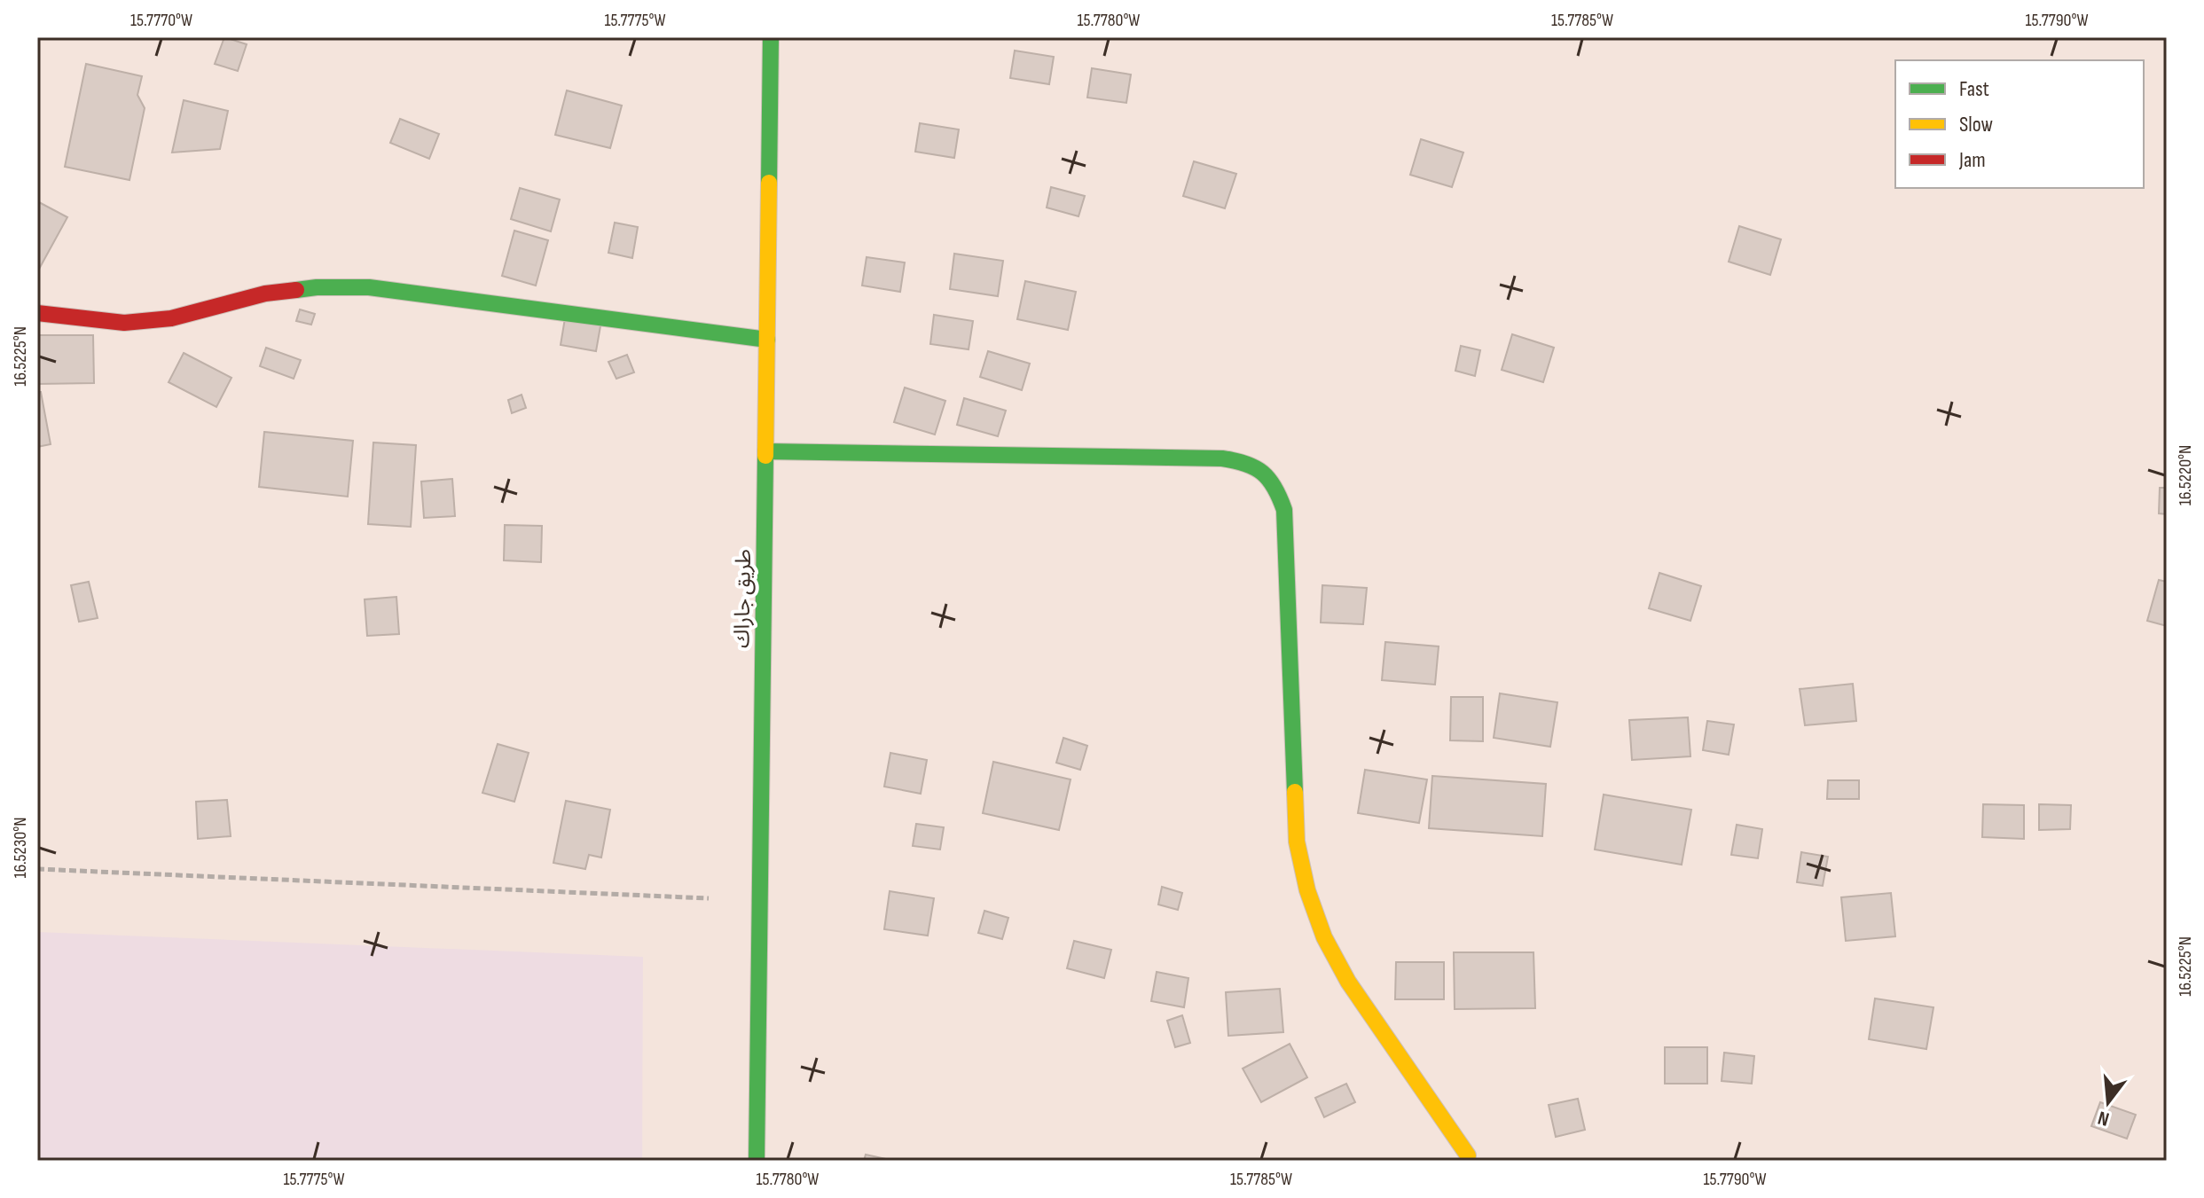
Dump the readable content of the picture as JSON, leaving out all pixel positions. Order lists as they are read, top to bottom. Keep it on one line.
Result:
{"streets":{"street":["طريق جاراك"]},"legend":["Fast","Slow","Jam"],"north":"bottom","coordinates":["15.7770°W","15.7775°W","15.7780°W","15.7785°W","15.7790°W","16.5225°N","16.5220°N","16.5230°N"]}
